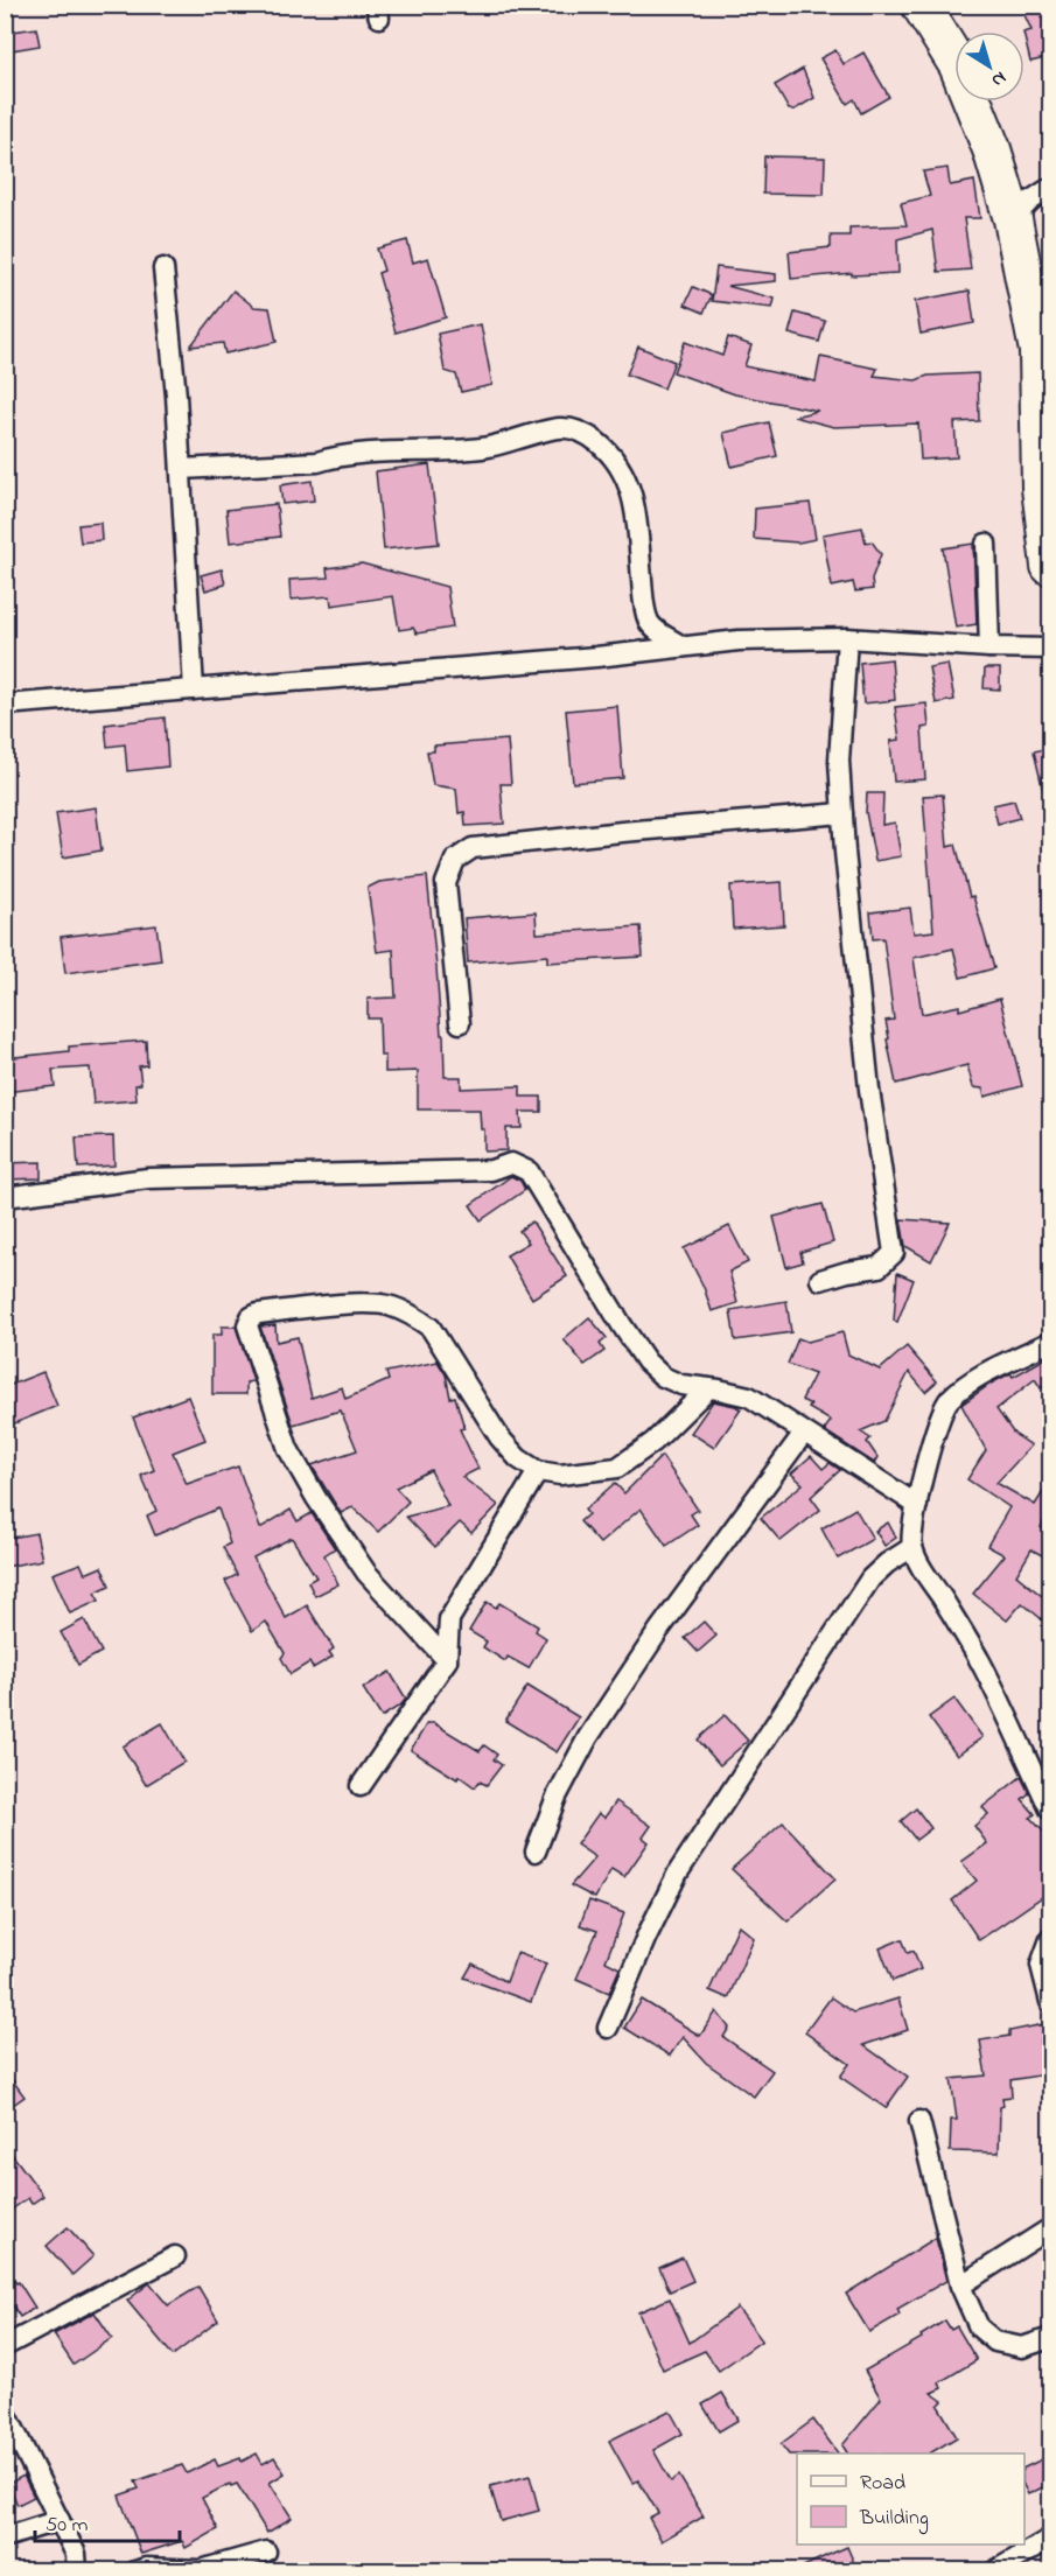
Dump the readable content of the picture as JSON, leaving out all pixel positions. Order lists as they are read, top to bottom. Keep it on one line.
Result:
{"legend":["Road","Building"],"scale_bar":"50 m","north":"bottom right"}
